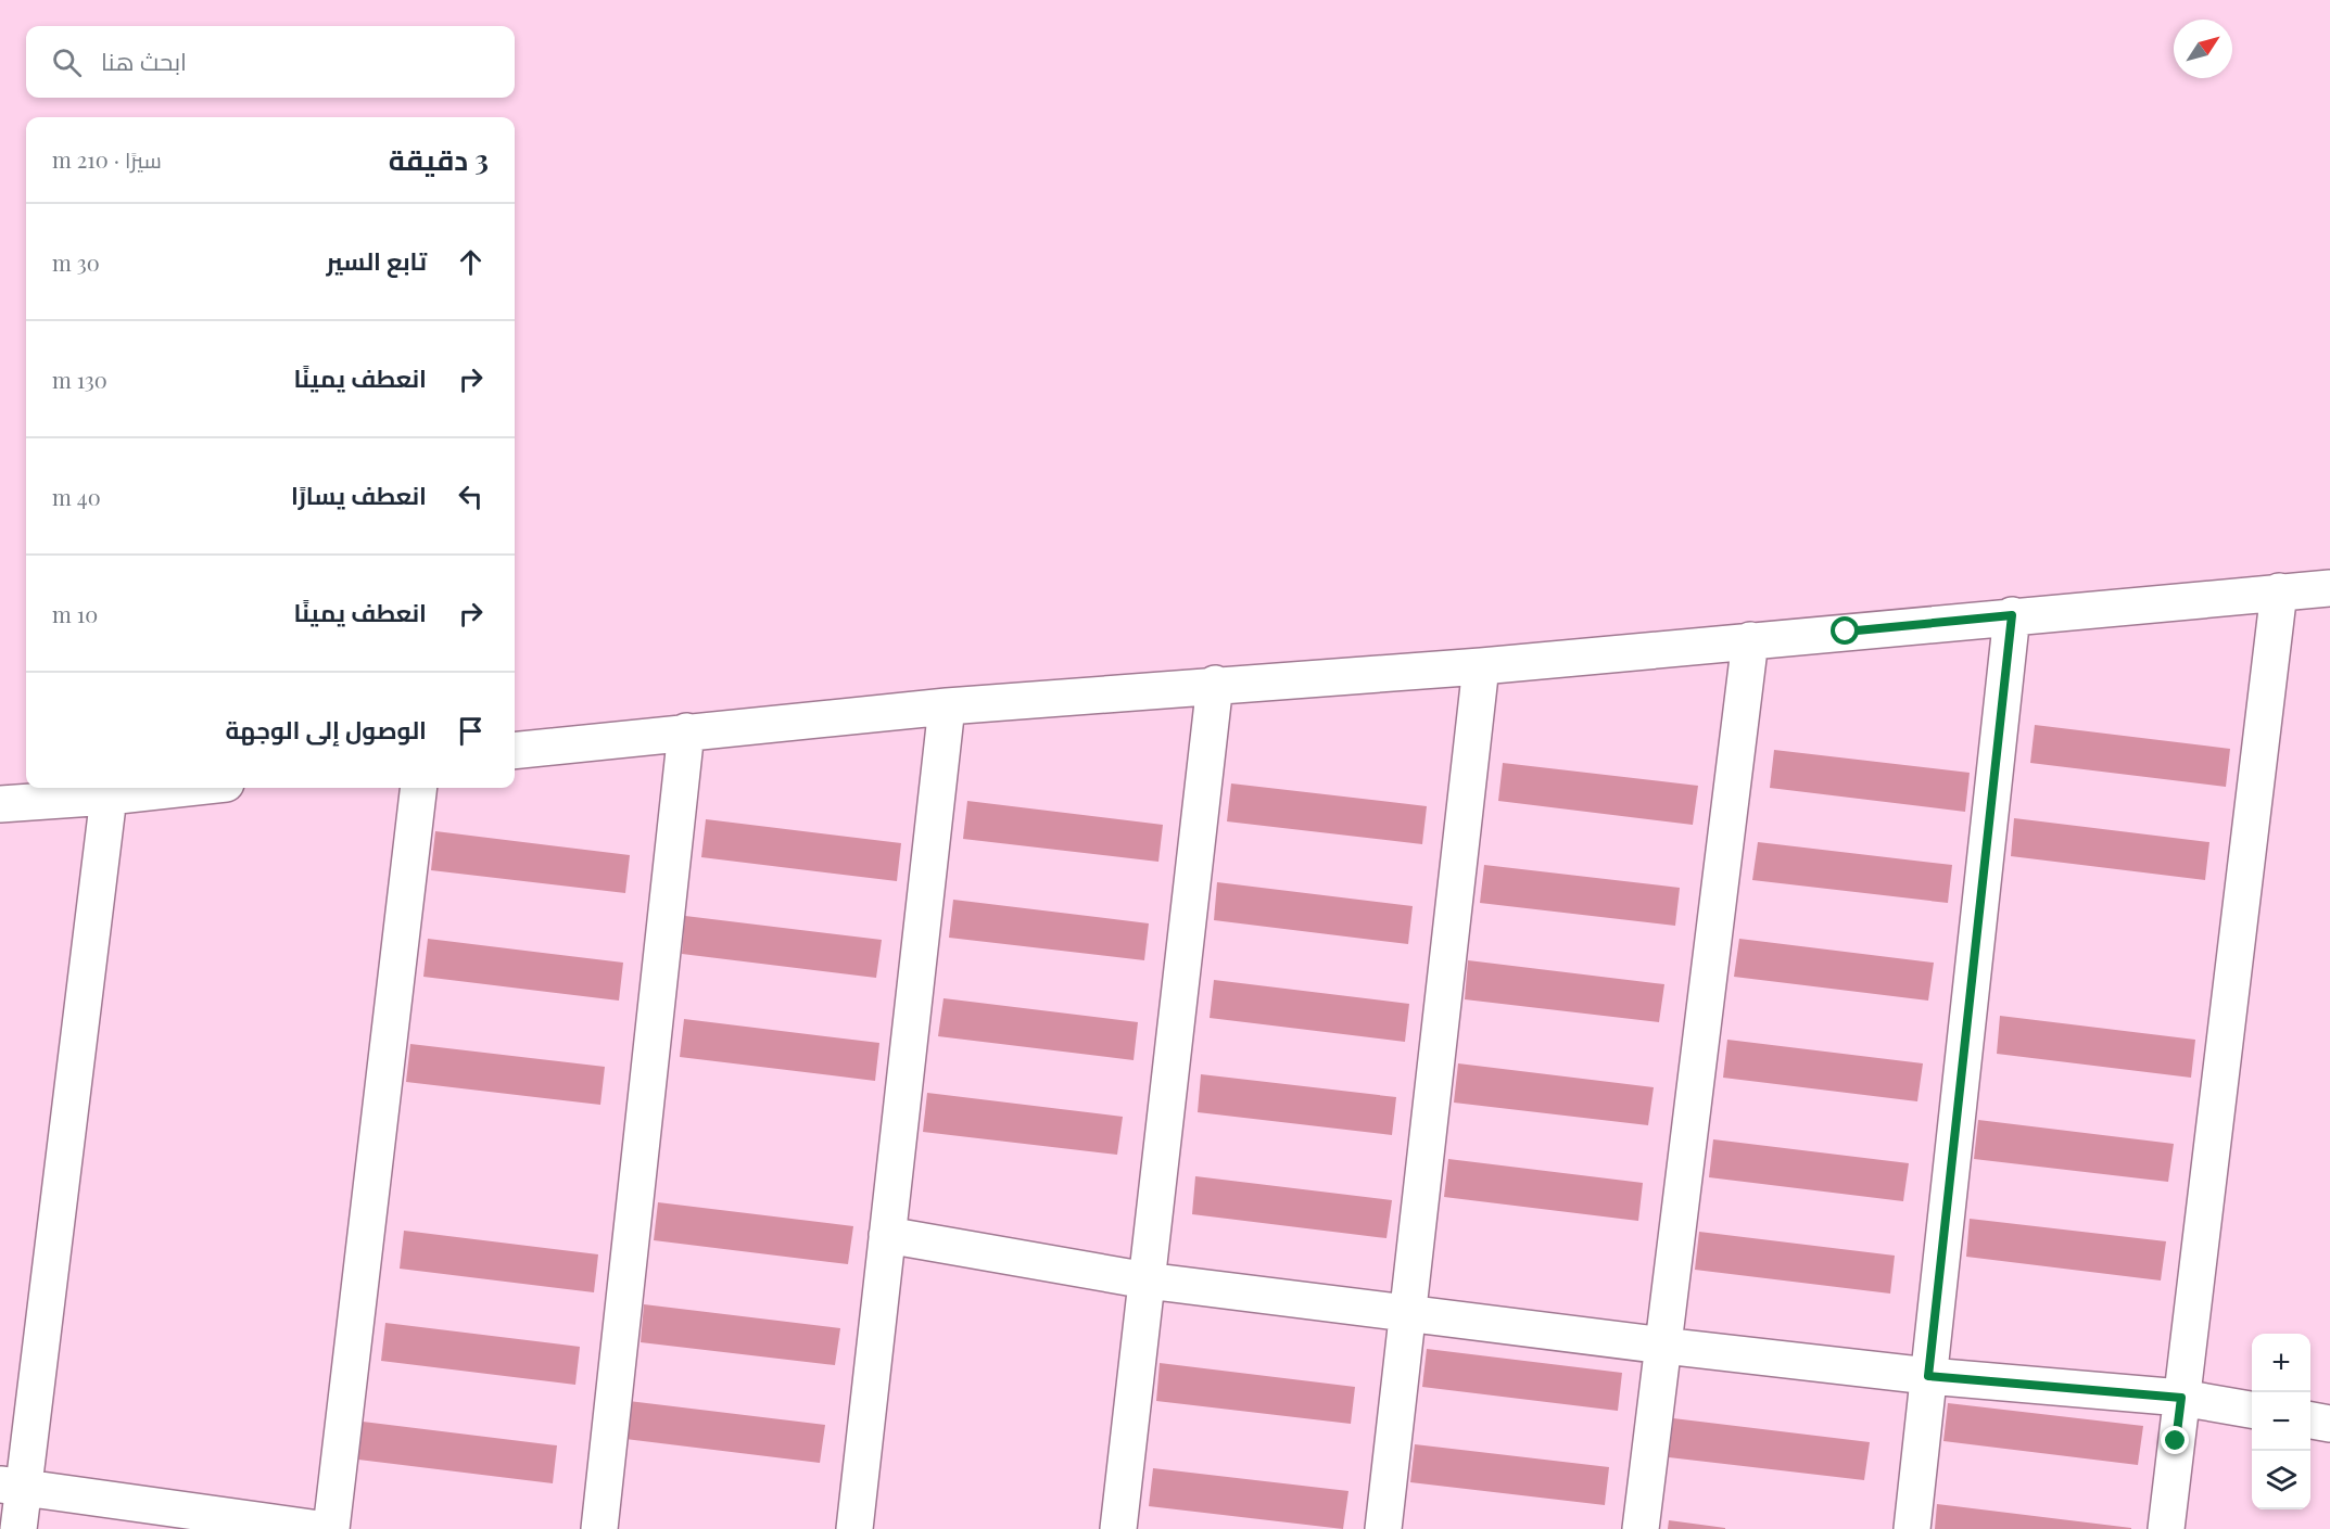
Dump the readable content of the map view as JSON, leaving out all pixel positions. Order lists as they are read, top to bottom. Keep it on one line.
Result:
{"north":"top right","page":{"search":"ابحث هنا","heading":["3 دقيقة","سيرًا · 210 m"],"list":[["تابع السير","30 m"],["انعطف يمينًا","130 m"],["انعطف يسارًا","40 m"],["انعطف يمينًا","10 m"],"الوصول إلى الوجهة"],"map_buttons":["+","−"]}}
